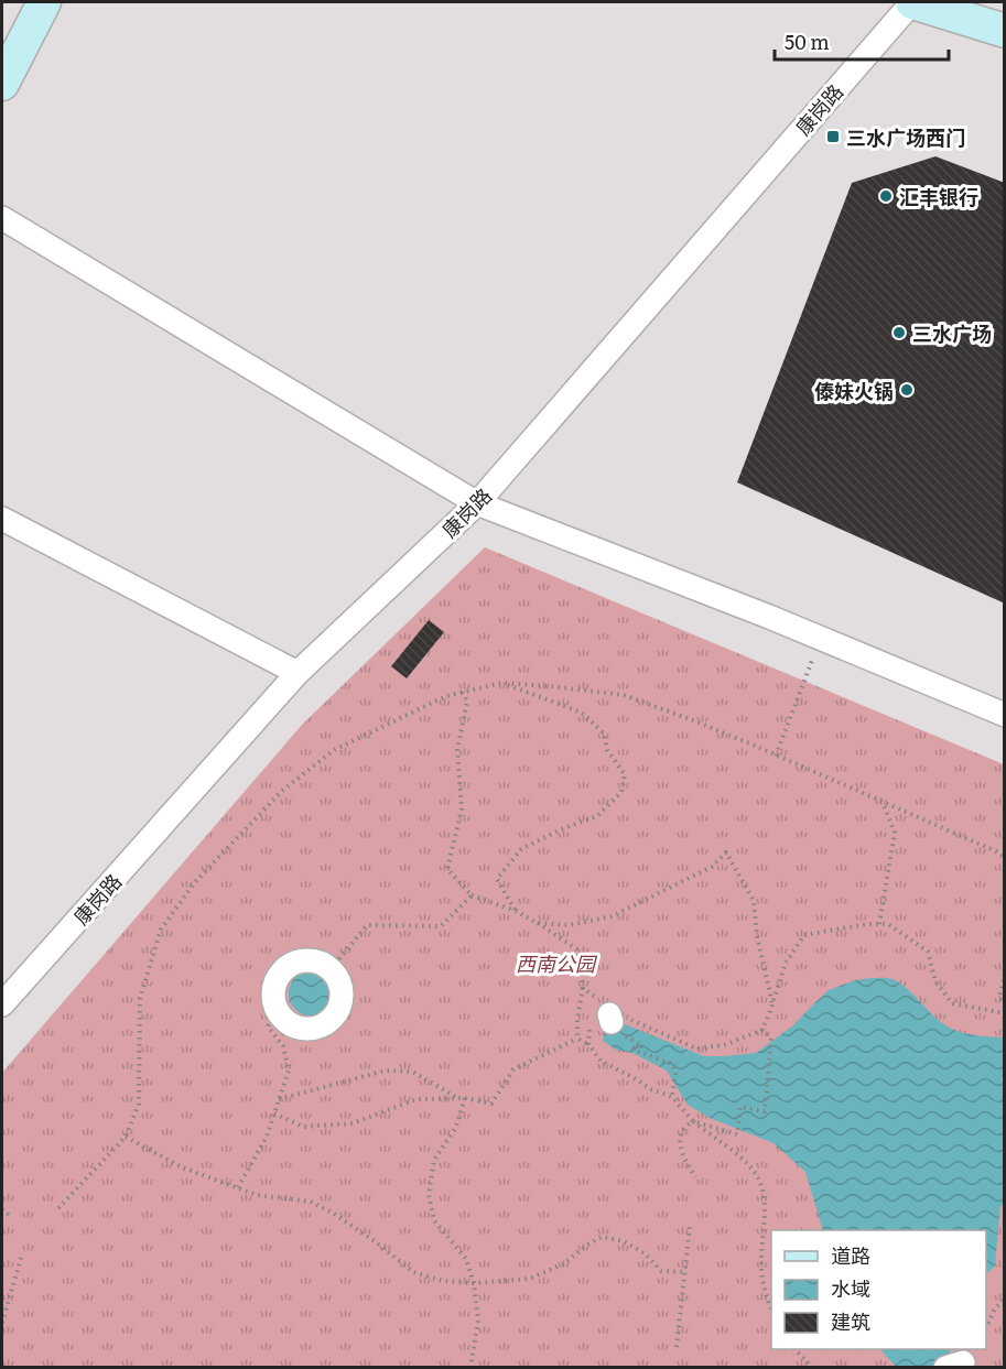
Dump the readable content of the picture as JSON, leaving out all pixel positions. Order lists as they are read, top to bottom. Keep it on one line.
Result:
{"streets":{"street":["康岗路"]},"parks":["西南公园"],"places":{"transit":["三水广场西门"],"other":["汇丰银行","三水广场","傣妹火锅"]},"legend":["道路","水域","建筑"],"scale_bar":"50 m"}
